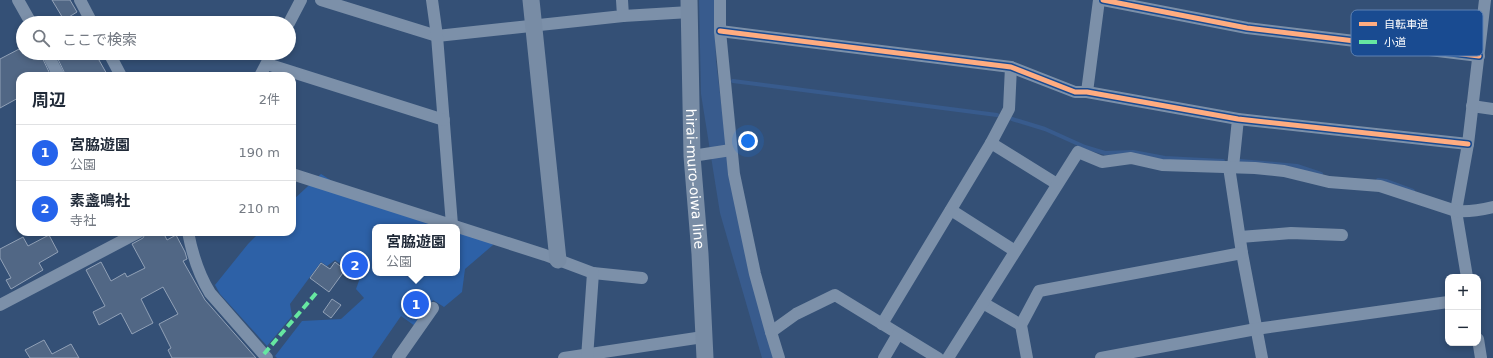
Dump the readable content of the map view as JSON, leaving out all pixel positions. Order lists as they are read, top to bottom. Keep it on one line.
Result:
{"streets":{"main road":["hirai-muro-oiwa line"]},"legend":["自転車道","小道"],"page":{"search":"ここで検索","heading":["周辺","2件"],"list":[{"mark":"1","name":"宮脇遊園","note":"公園","value":"190 m"},{"mark":"2","name":"素盞鳴社","note":"寺社","value":"210 m"}],"popup":["宮脇遊園","公園"],"pins":["2","1"],"map_buttons":["+","−"]}}
